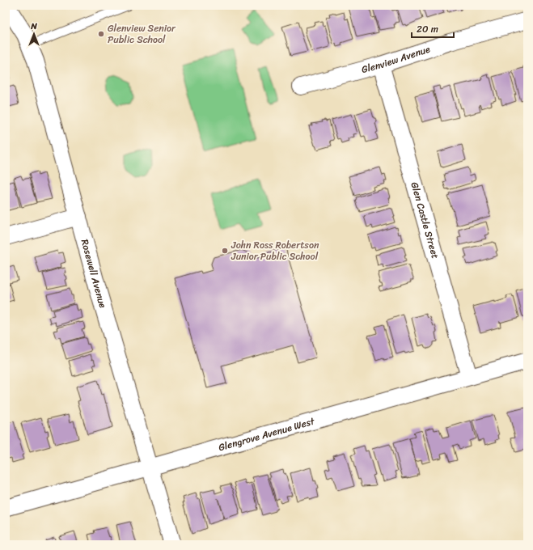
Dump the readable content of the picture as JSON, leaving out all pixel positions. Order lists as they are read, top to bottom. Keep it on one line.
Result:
{"streets":{"street":["Glenview Avenue","Glen Castle Street","Rosewell Avenue","Glengrove Avenue West"]},"crossings":[["Glenview Avenue","Glen Castle Street"],["Glen Castle Street","Glengrove Avenue West"],["Rosewell Avenue","Glengrove Avenue West"]],"places":["Glenview Senior Public School","John Ross Robertson Junior Public School"],"scale_bar":"20 m","north":"top"}
